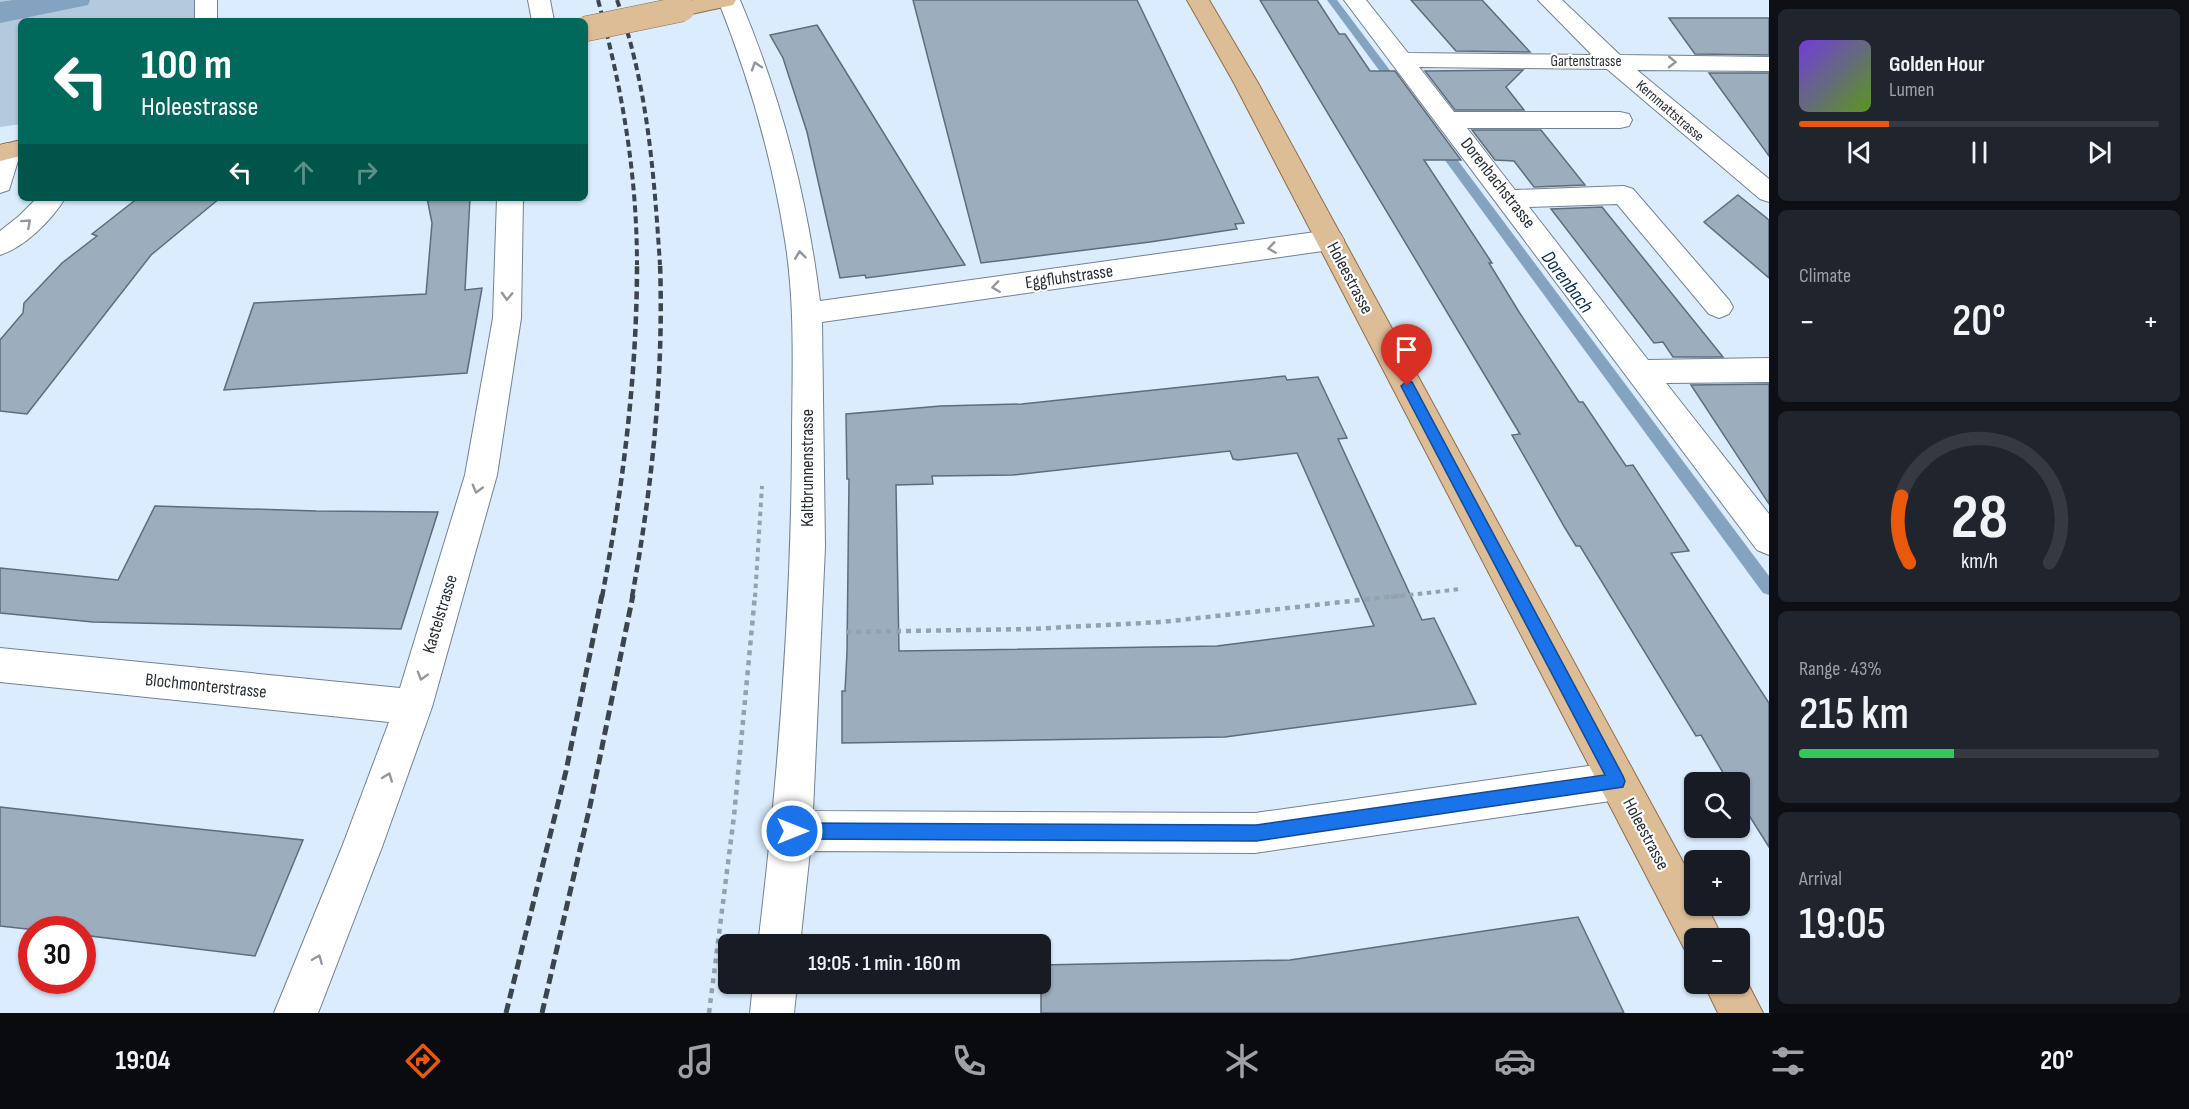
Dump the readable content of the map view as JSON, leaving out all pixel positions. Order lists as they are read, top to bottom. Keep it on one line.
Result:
{"streets":{"main road":["Holeestrasse"],"street":["Gartenstrasse","Kernmattstrasse","Dorenbachstrasse","Eggfluhstrasse","Kaltbrunnenstrasse","Kastelstrasse","Blochmonterstrasse"]},"crossings":[["Gartenstrasse","Kernmattstrasse"],["Gartenstrasse","Dorenbachstrasse"],["Eggfluhstrasse","Holeestrasse"],["Eggfluhstrasse","Kaltbrunnenstrasse"],["Kastelstrasse","Blochmonterstrasse"]],"one_way":["Gartenstrasse","Eggfluhstrasse"],"water":["Dorenbach"],"page":{"turn":["100 m","Holeestrasse"],"song":["Golden Hour","Lumen"],"tile":["Climate",["Range · 43%","215 km"],["Arrival","19:05"]],"heat":["−","20°","+"],"map_buttons":["+","−"],"limit":"30","trip":"19:05 · 1 min · 160 m","tabs":["19:04","20°"],"gauge":["28","km/h"]}}
